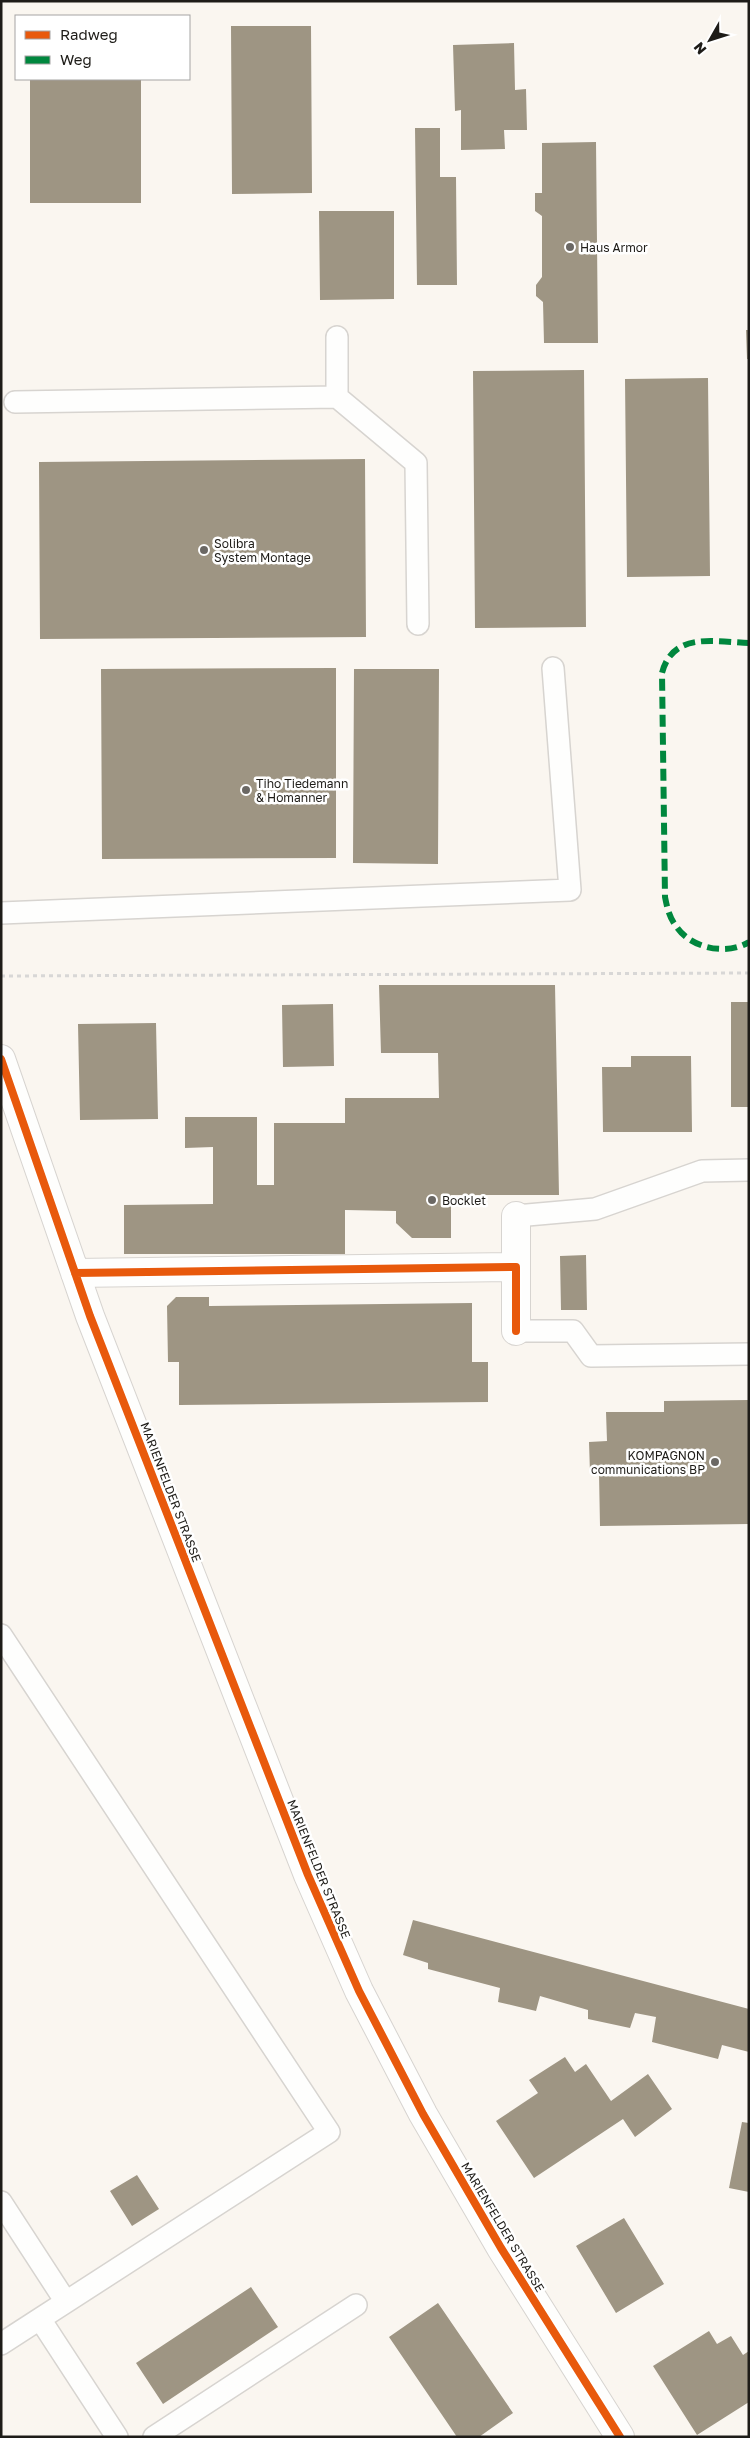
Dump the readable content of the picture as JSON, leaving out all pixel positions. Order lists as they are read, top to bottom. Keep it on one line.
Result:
{"streets":{"street":["MARIENFELDER STRASSE"]},"places":["Haus Armor","Solibra System Montage","Tiho Tiedemann & Homanner","Bocklet","KOMPAGNON communications BP"],"legend":["Radweg","Weg"],"north":"bottom left"}
